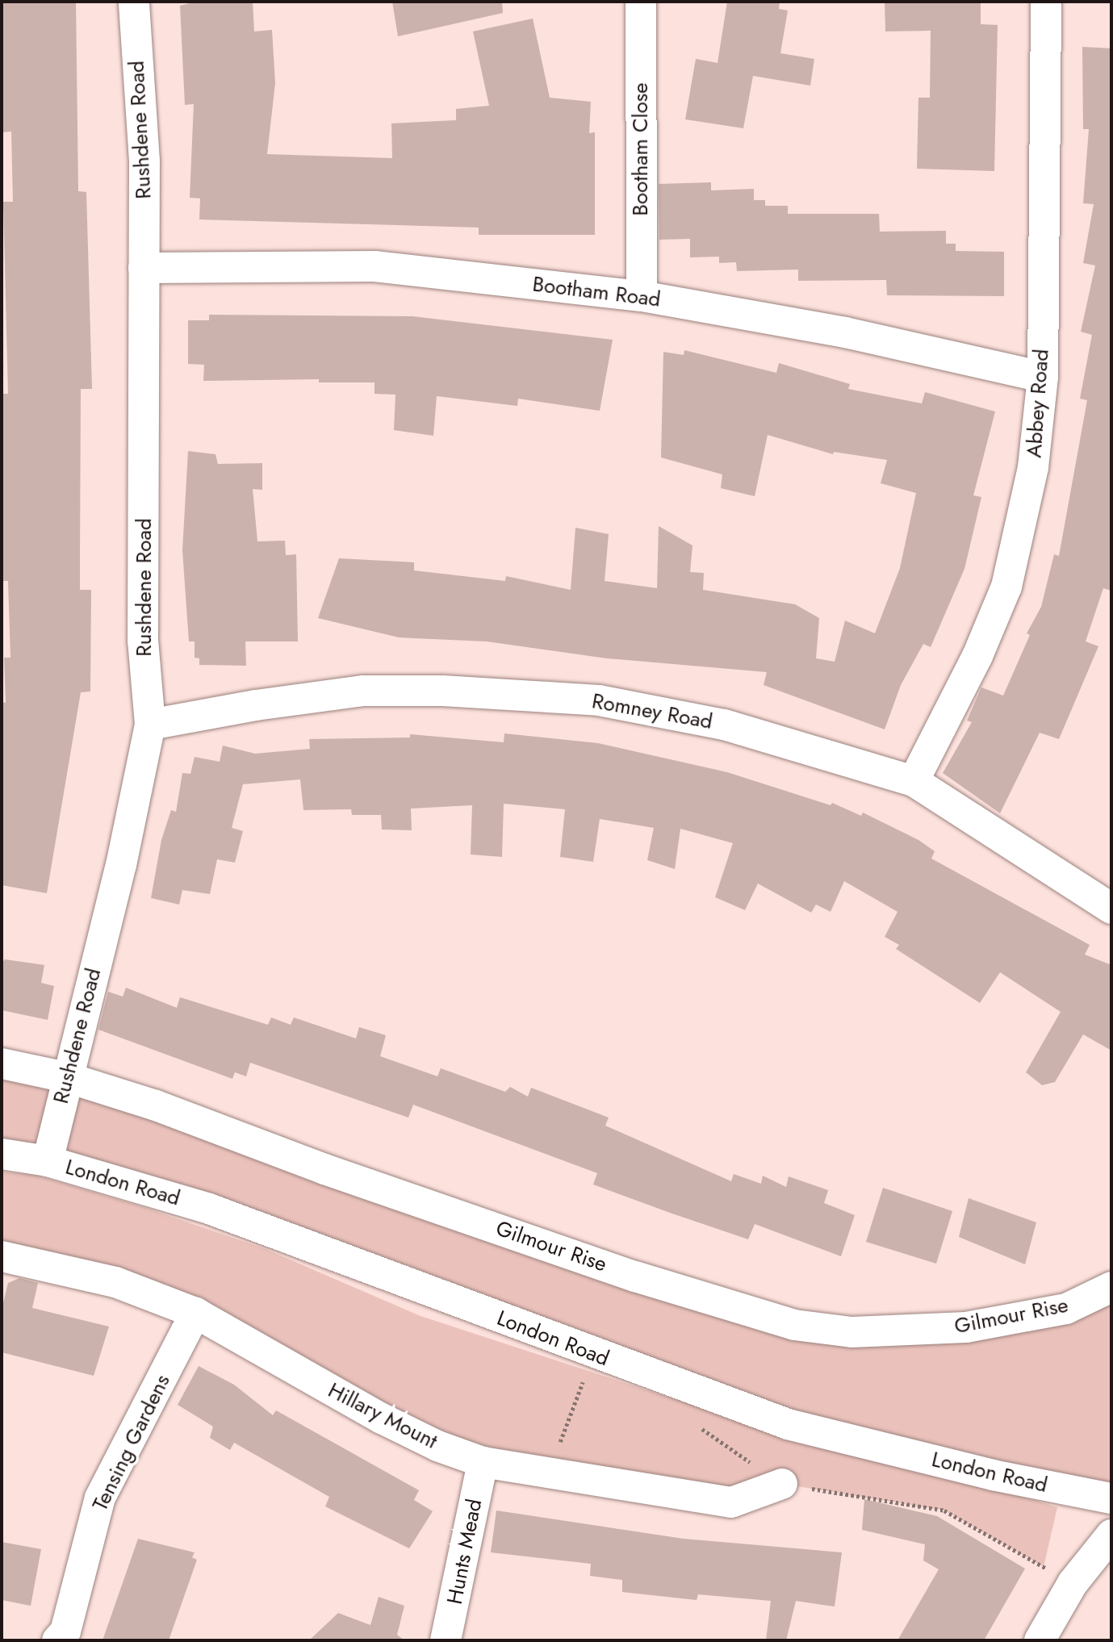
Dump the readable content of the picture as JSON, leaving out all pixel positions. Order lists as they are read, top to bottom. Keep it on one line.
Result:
{"streets":{"street":["Rushdene Road","Bootham Close","Bootham Road","Abbey Road","Romney Road","London Road","Gilmour Rise","Hillary Mount","Tensing Gardens","Hunts Mead"]},"crossings":[["Rushdene Road","Bootham Road"],["Rushdene Road","Romney Road"],["Rushdene Road","London Road"],["Rushdene Road","Gilmour Rise"],["Bootham Close","Bootham Road"],["Bootham Road","Abbey Road"],["Abbey Road","Romney Road"],["Hillary Mount","Tensing Gardens"],["Hillary Mount","Hunts Mead"]]}
